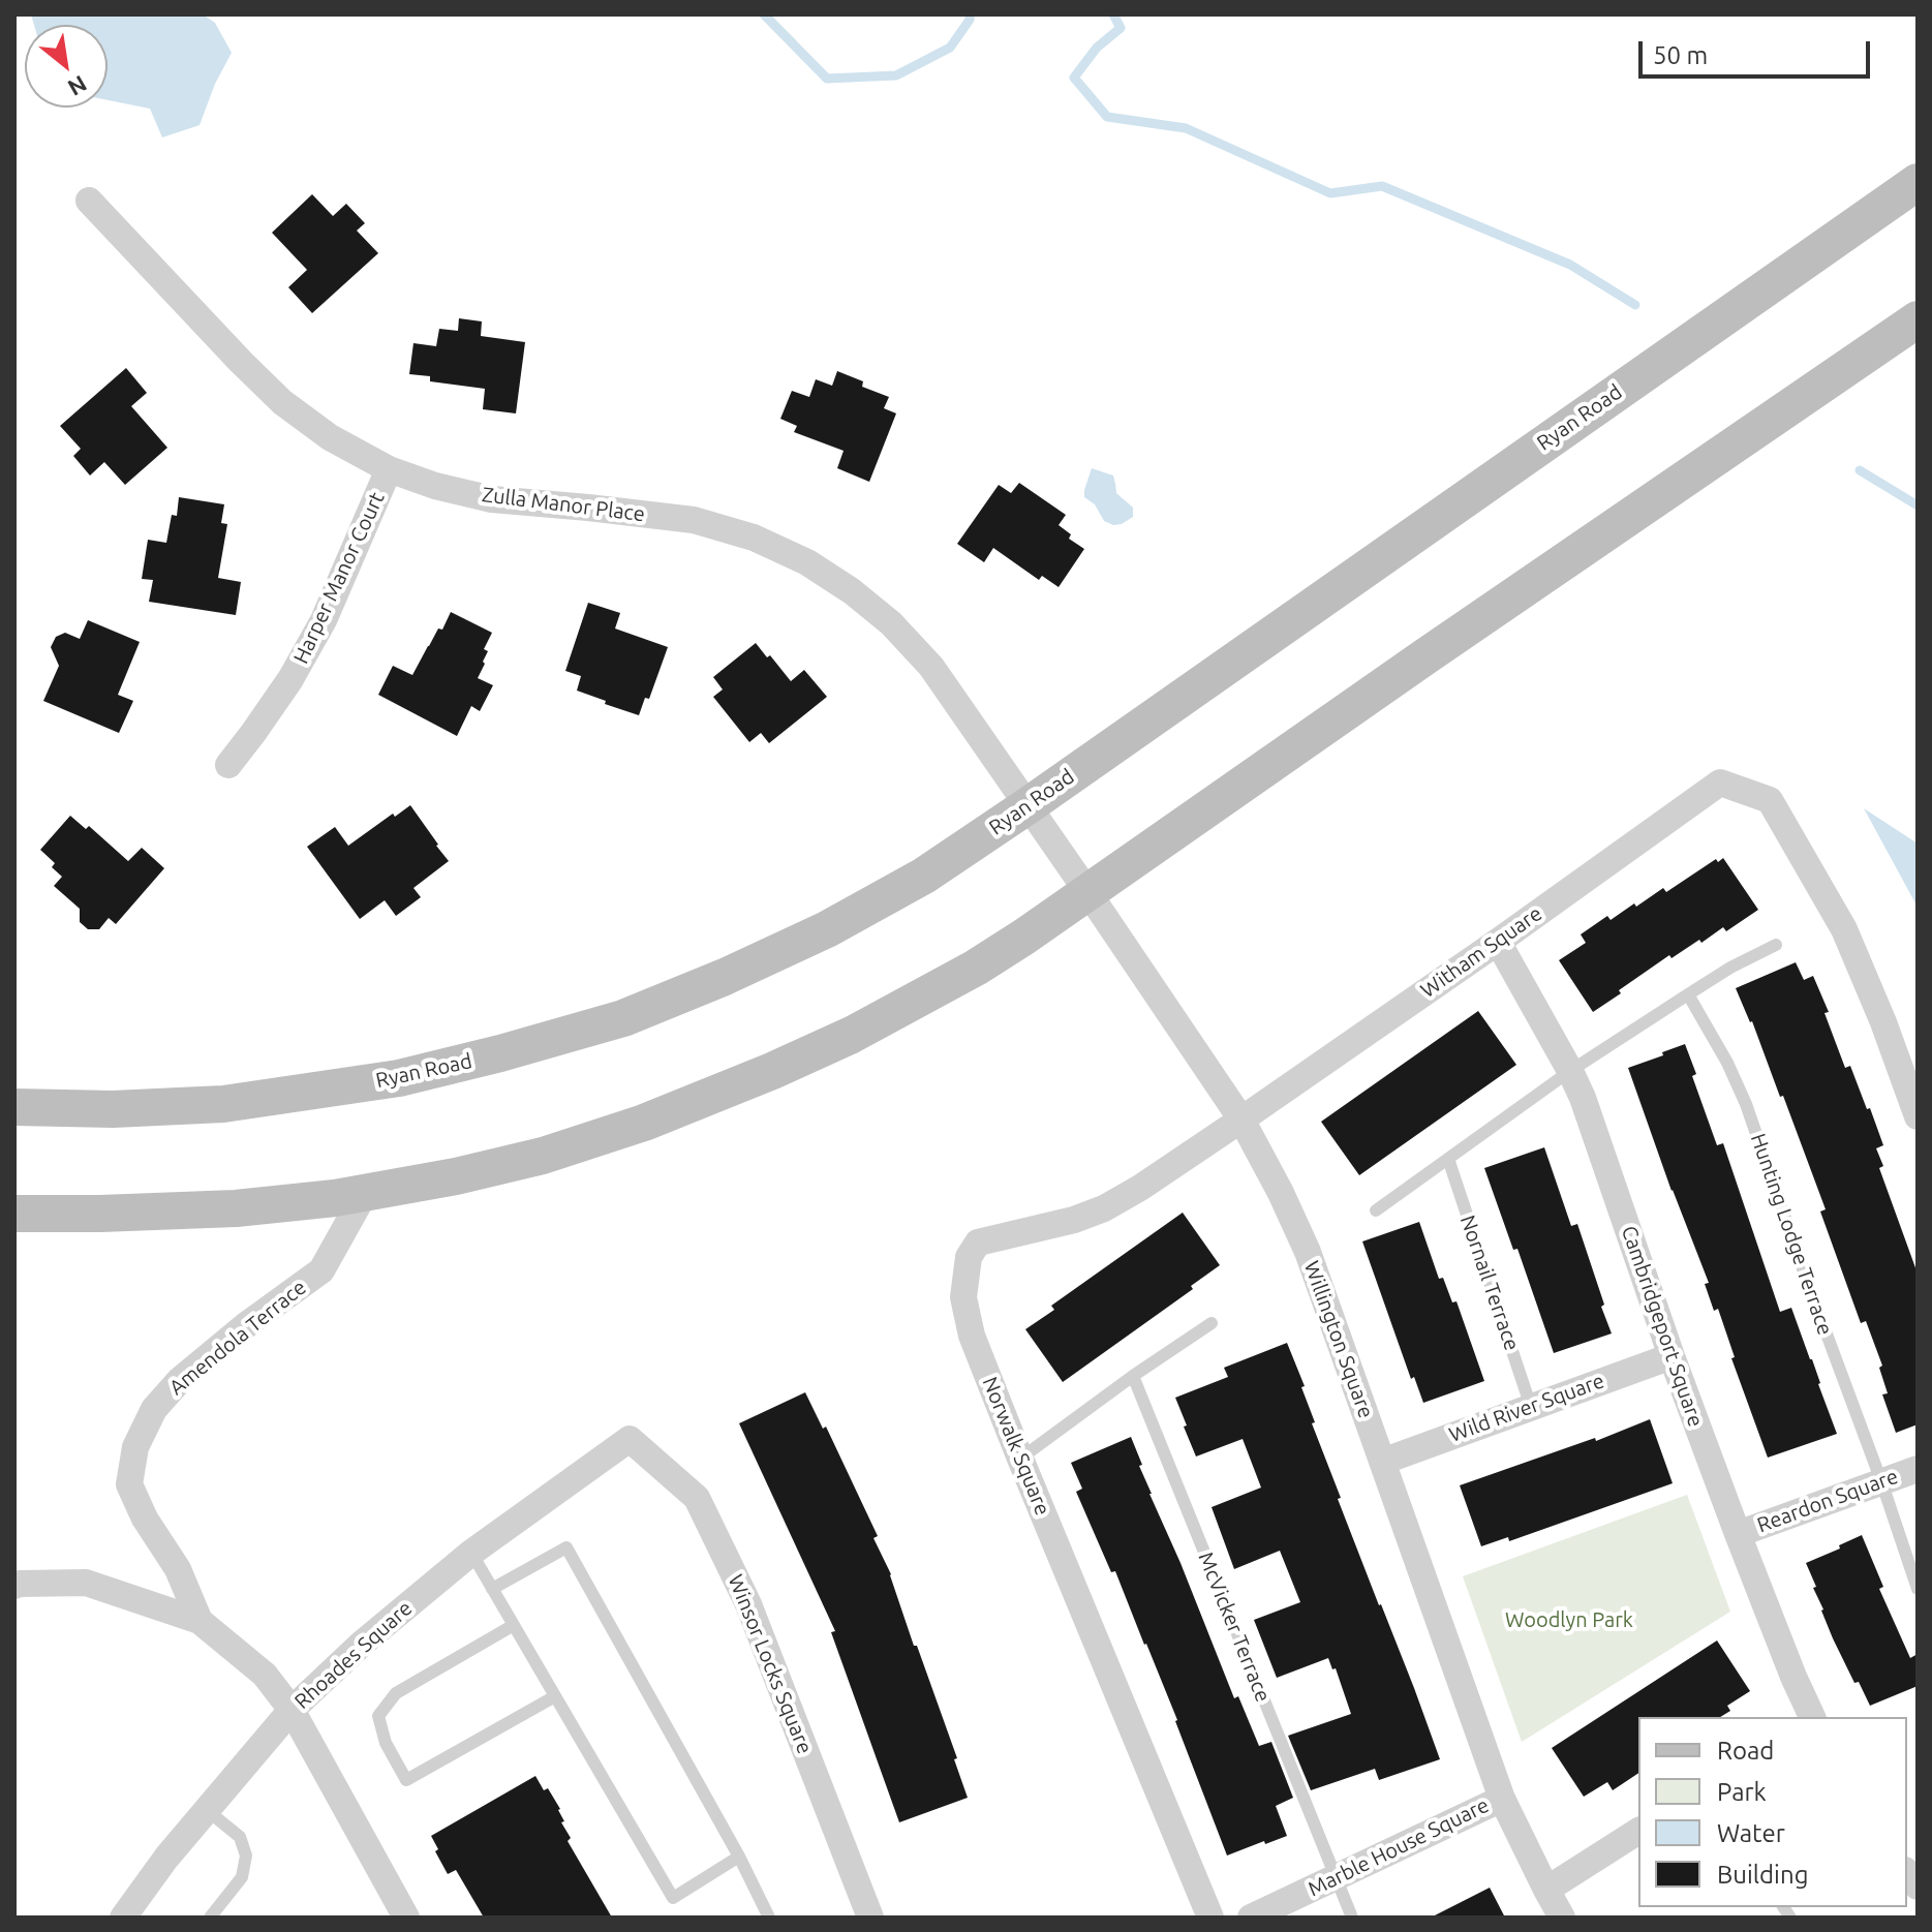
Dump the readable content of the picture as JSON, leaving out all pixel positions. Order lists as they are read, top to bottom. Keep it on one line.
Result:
{"streets":{"main road":["Ryan Road"],"street":["Zulla Manor Place","Harper Manor Court","Witham Square","Cambridgeport Square","Amendola Terrace","Willington Square","Wild River Square","Norwalk Square","Reardon Square","Rhoades Square","Winsor Locks Square","Marble House Square"],"lane":["Hunting Lodge Terrace","Nornail Terrace","McVicker Terrace"]},"crossings":[["Ryan Road","Zulla Manor Place"],["Ryan Road","Willington Square"],["Zulla Manor Place","Harper Manor Court"],["Zulla Manor Place","Willington Square"],["Witham Square","Cambridgeport Square"],["Witham Square","Willington Square"],["Witham Square","Norwalk Square"],["Hunting Lodge Terrace","Reardon Square"],["Nornail Terrace","Wild River Square"],["Cambridgeport Square","Wild River Square"],["Cambridgeport Square","Reardon Square"],["Amendola Terrace","Rhoades Square"],["Willington Square","Wild River Square"],["Willington Square","Norwalk Square"],["Willington Square","Marble House Square"],["McVicker Terrace","Marble House Square"],["Rhoades Square","Winsor Locks Square"]],"parks":["Woodlyn Park"],"legend":["Road","Park","Water","Building"],"scale_bar":"50 m","north":"bottom right"}
